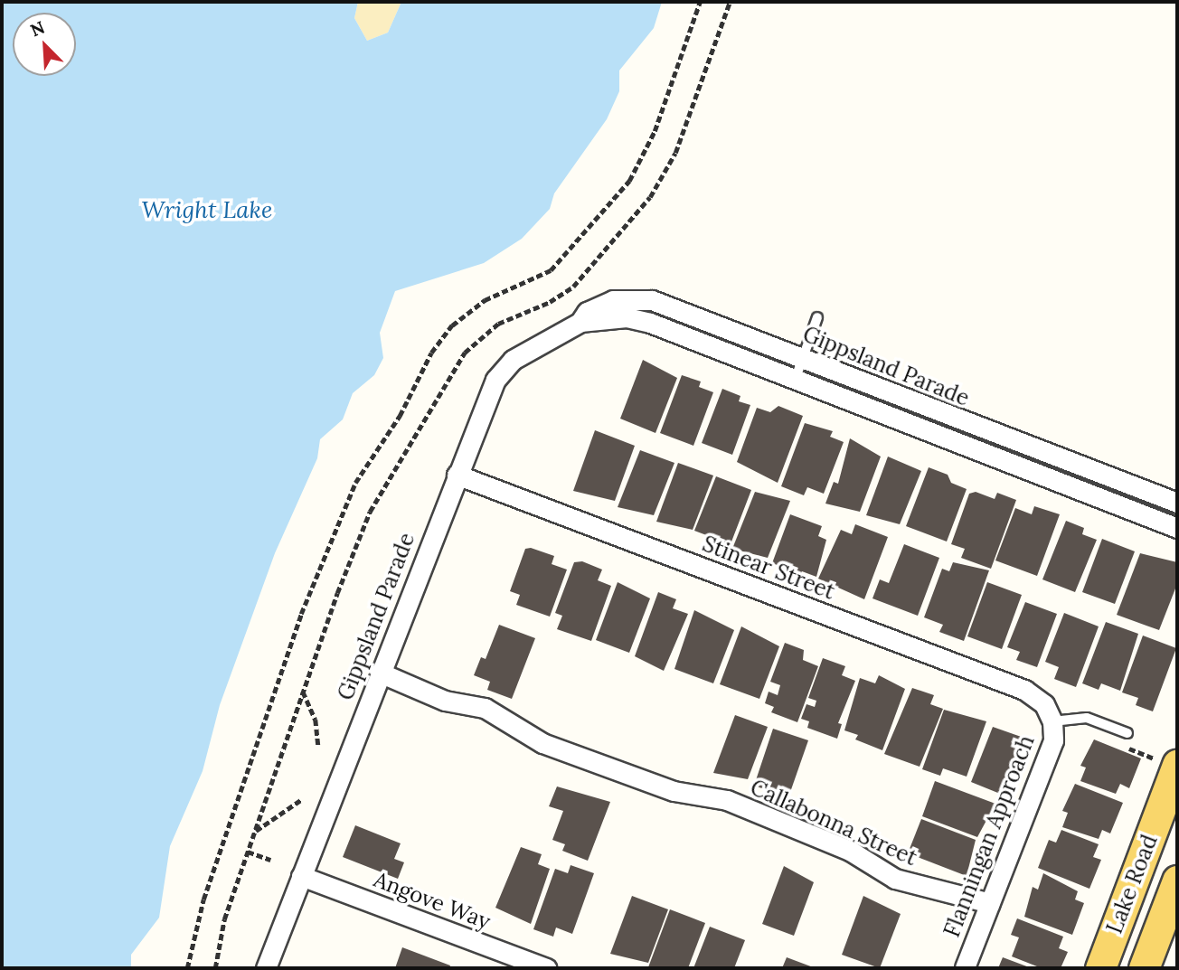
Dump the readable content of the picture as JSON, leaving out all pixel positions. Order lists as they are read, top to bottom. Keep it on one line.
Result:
{"streets":{"main road":["Lake Road"],"street":["Gippsland Parade","Stinear Street","Callabonna Street","Flanningan Approach","Angove Way"]},"crossings":[["Gippsland Parade","Stinear Street"],["Gippsland Parade","Callabonna Street"],["Gippsland Parade","Angove Way"],["Stinear Street","Flanningan Approach"],["Callabonna Street","Flanningan Approach"]],"water":["Wright Lake"],"north":"top left"}
